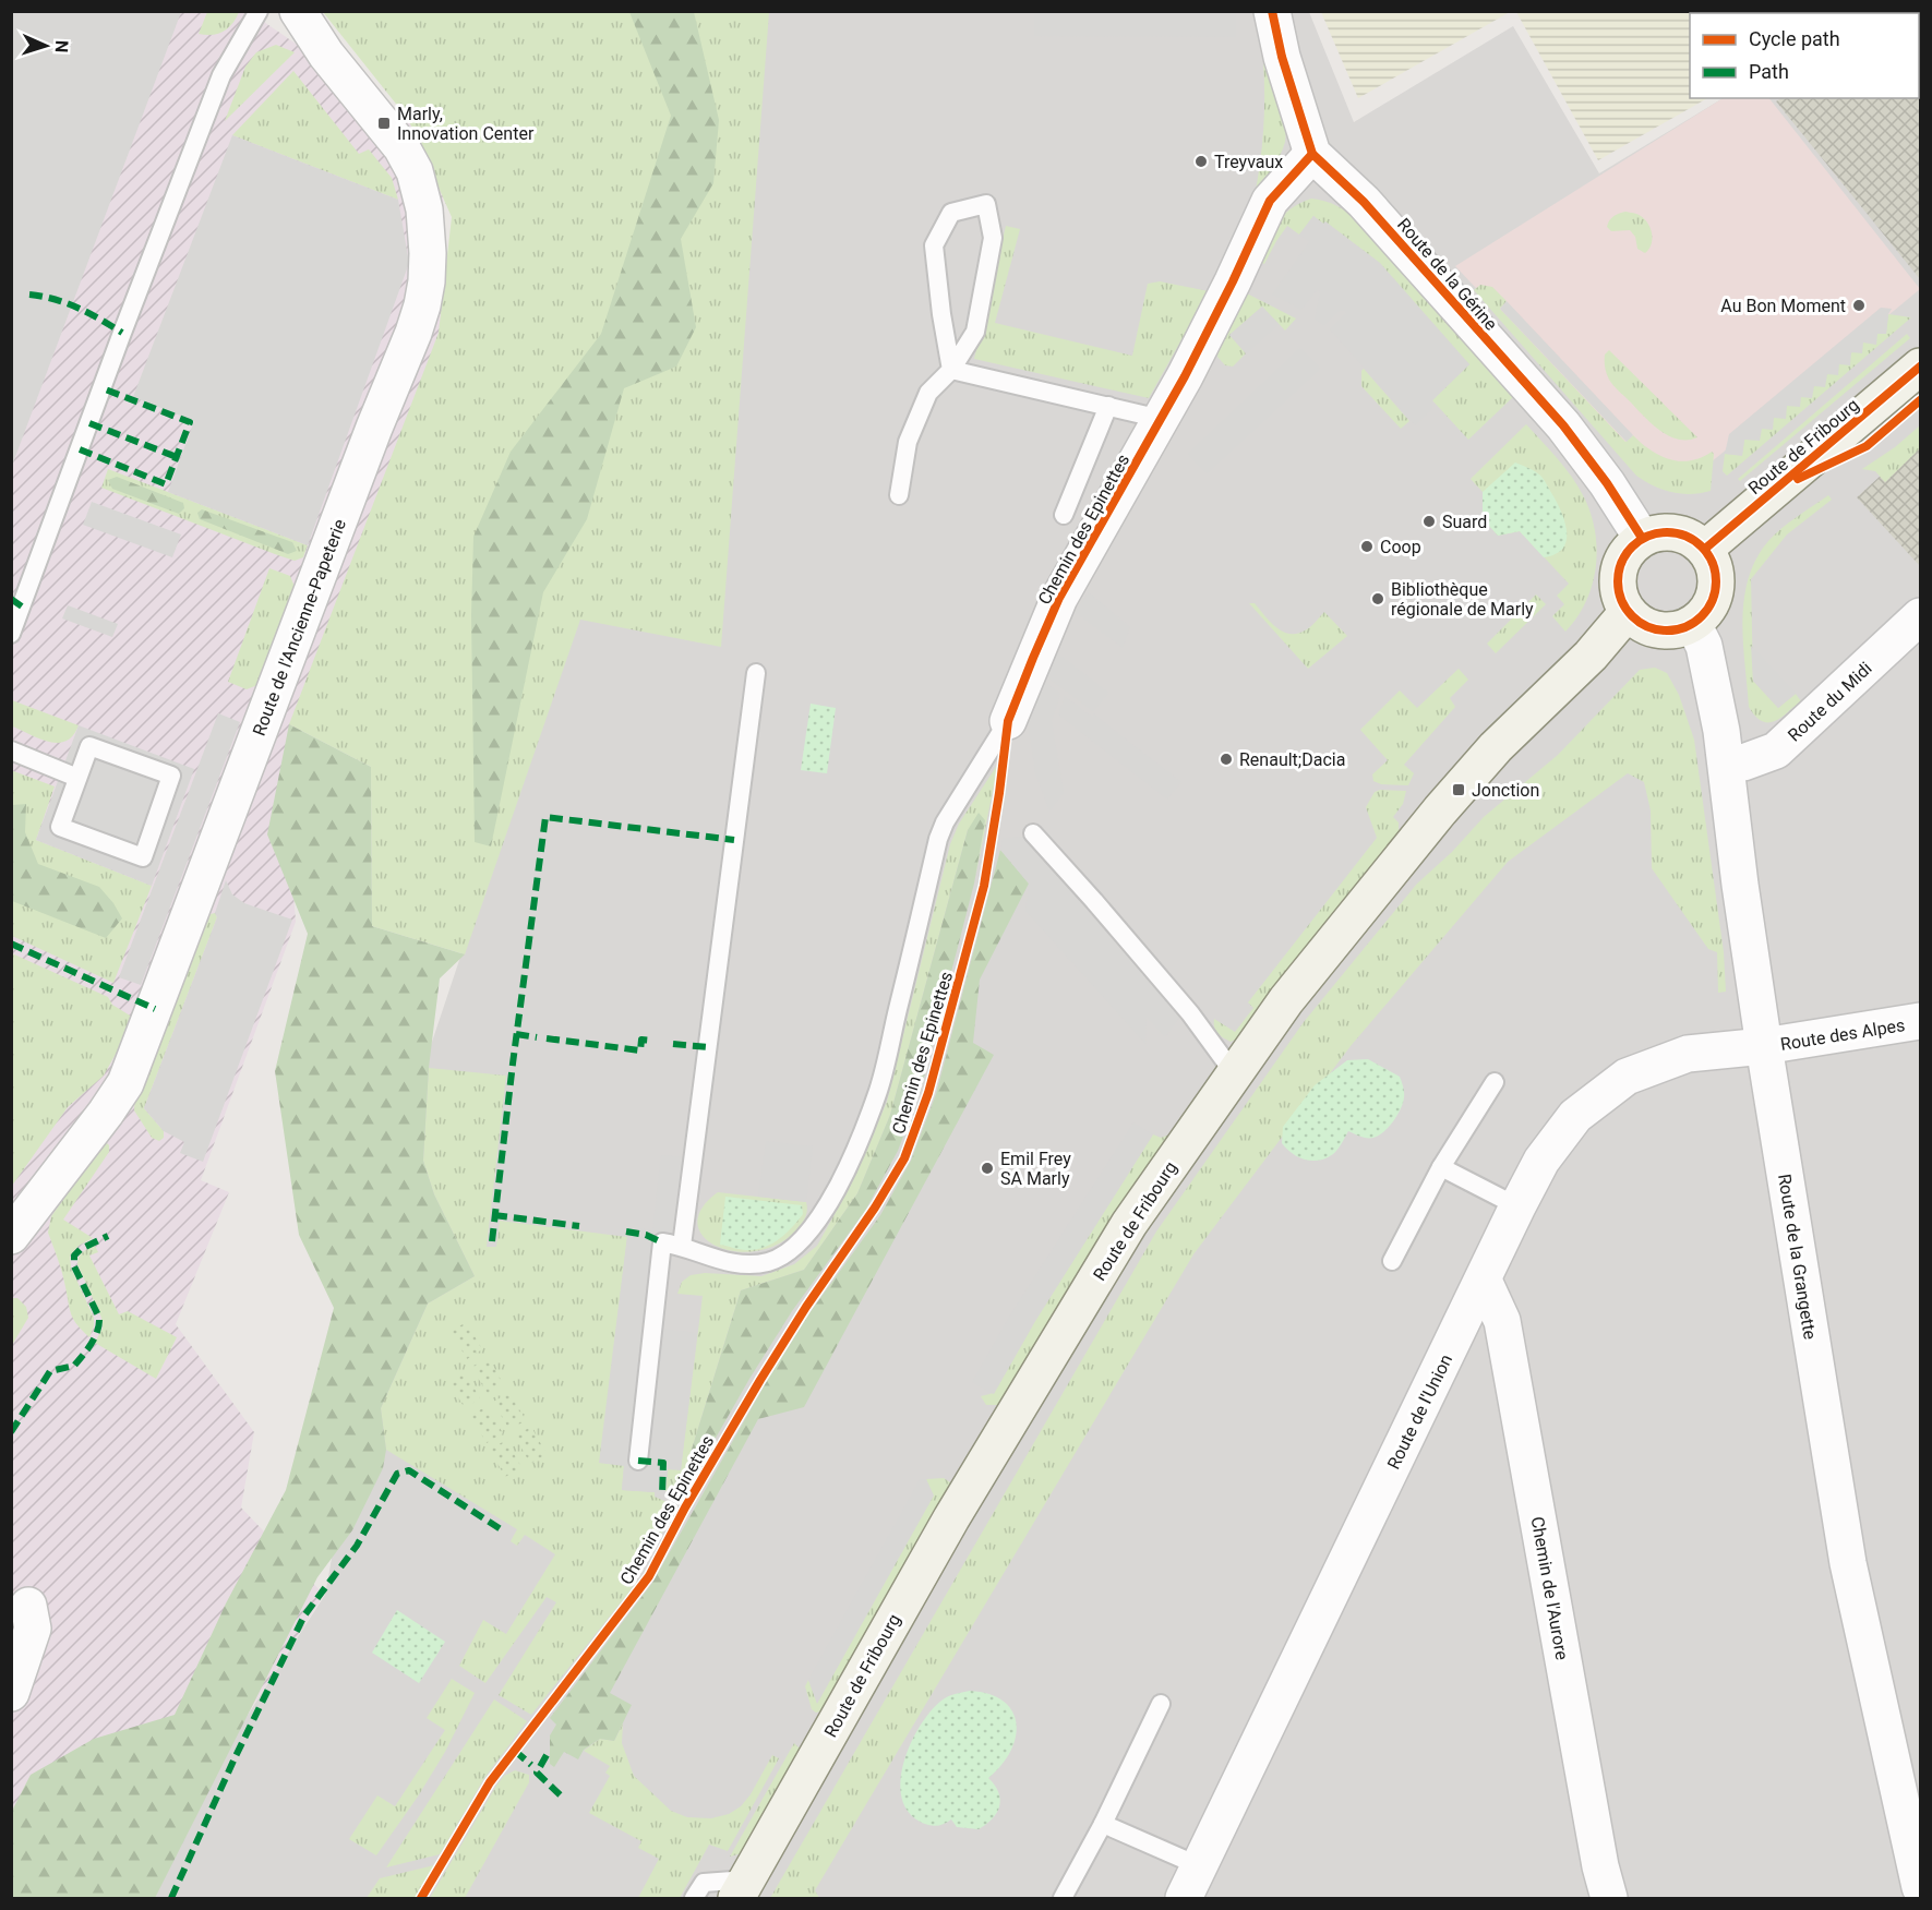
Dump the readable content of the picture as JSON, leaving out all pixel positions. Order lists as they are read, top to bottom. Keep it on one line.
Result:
{"streets":{"main road":["Route de Fribourg"],"street":["Route de la Gérine","Chemin des Epinettes","Route de l'Ancienne-Papeterie","Route du Midi","Route des Alpes","Route de la Grangette","Route de l'Union","Chemin de l'Aurore"]},"crossings":[["Route de la Gérine","Route de Fribourg"],["Route de la Gérine","Chemin des Epinettes"],["Route de la Gérine","Route de la Grangette"],["Route de Fribourg","Route de la Grangette"],["Route du Midi","Route de la Grangette"],["Route des Alpes","Route de la Grangette"],["Route des Alpes","Route de l'Union"],["Route de la Grangette","Route de l'Union"],["Route de l'Union","Chemin de l'Aurore"]],"places":{"transit":["Marly, Innovation Center","Jonction"],"other":["Treyvaux","Au Bon Moment","Suard","Coop","Bibliothèque régionale de Marly","Renault;Dacia","Emil Frey SA Marly"]},"legend":["Cycle path","Path"],"north":"right"}
